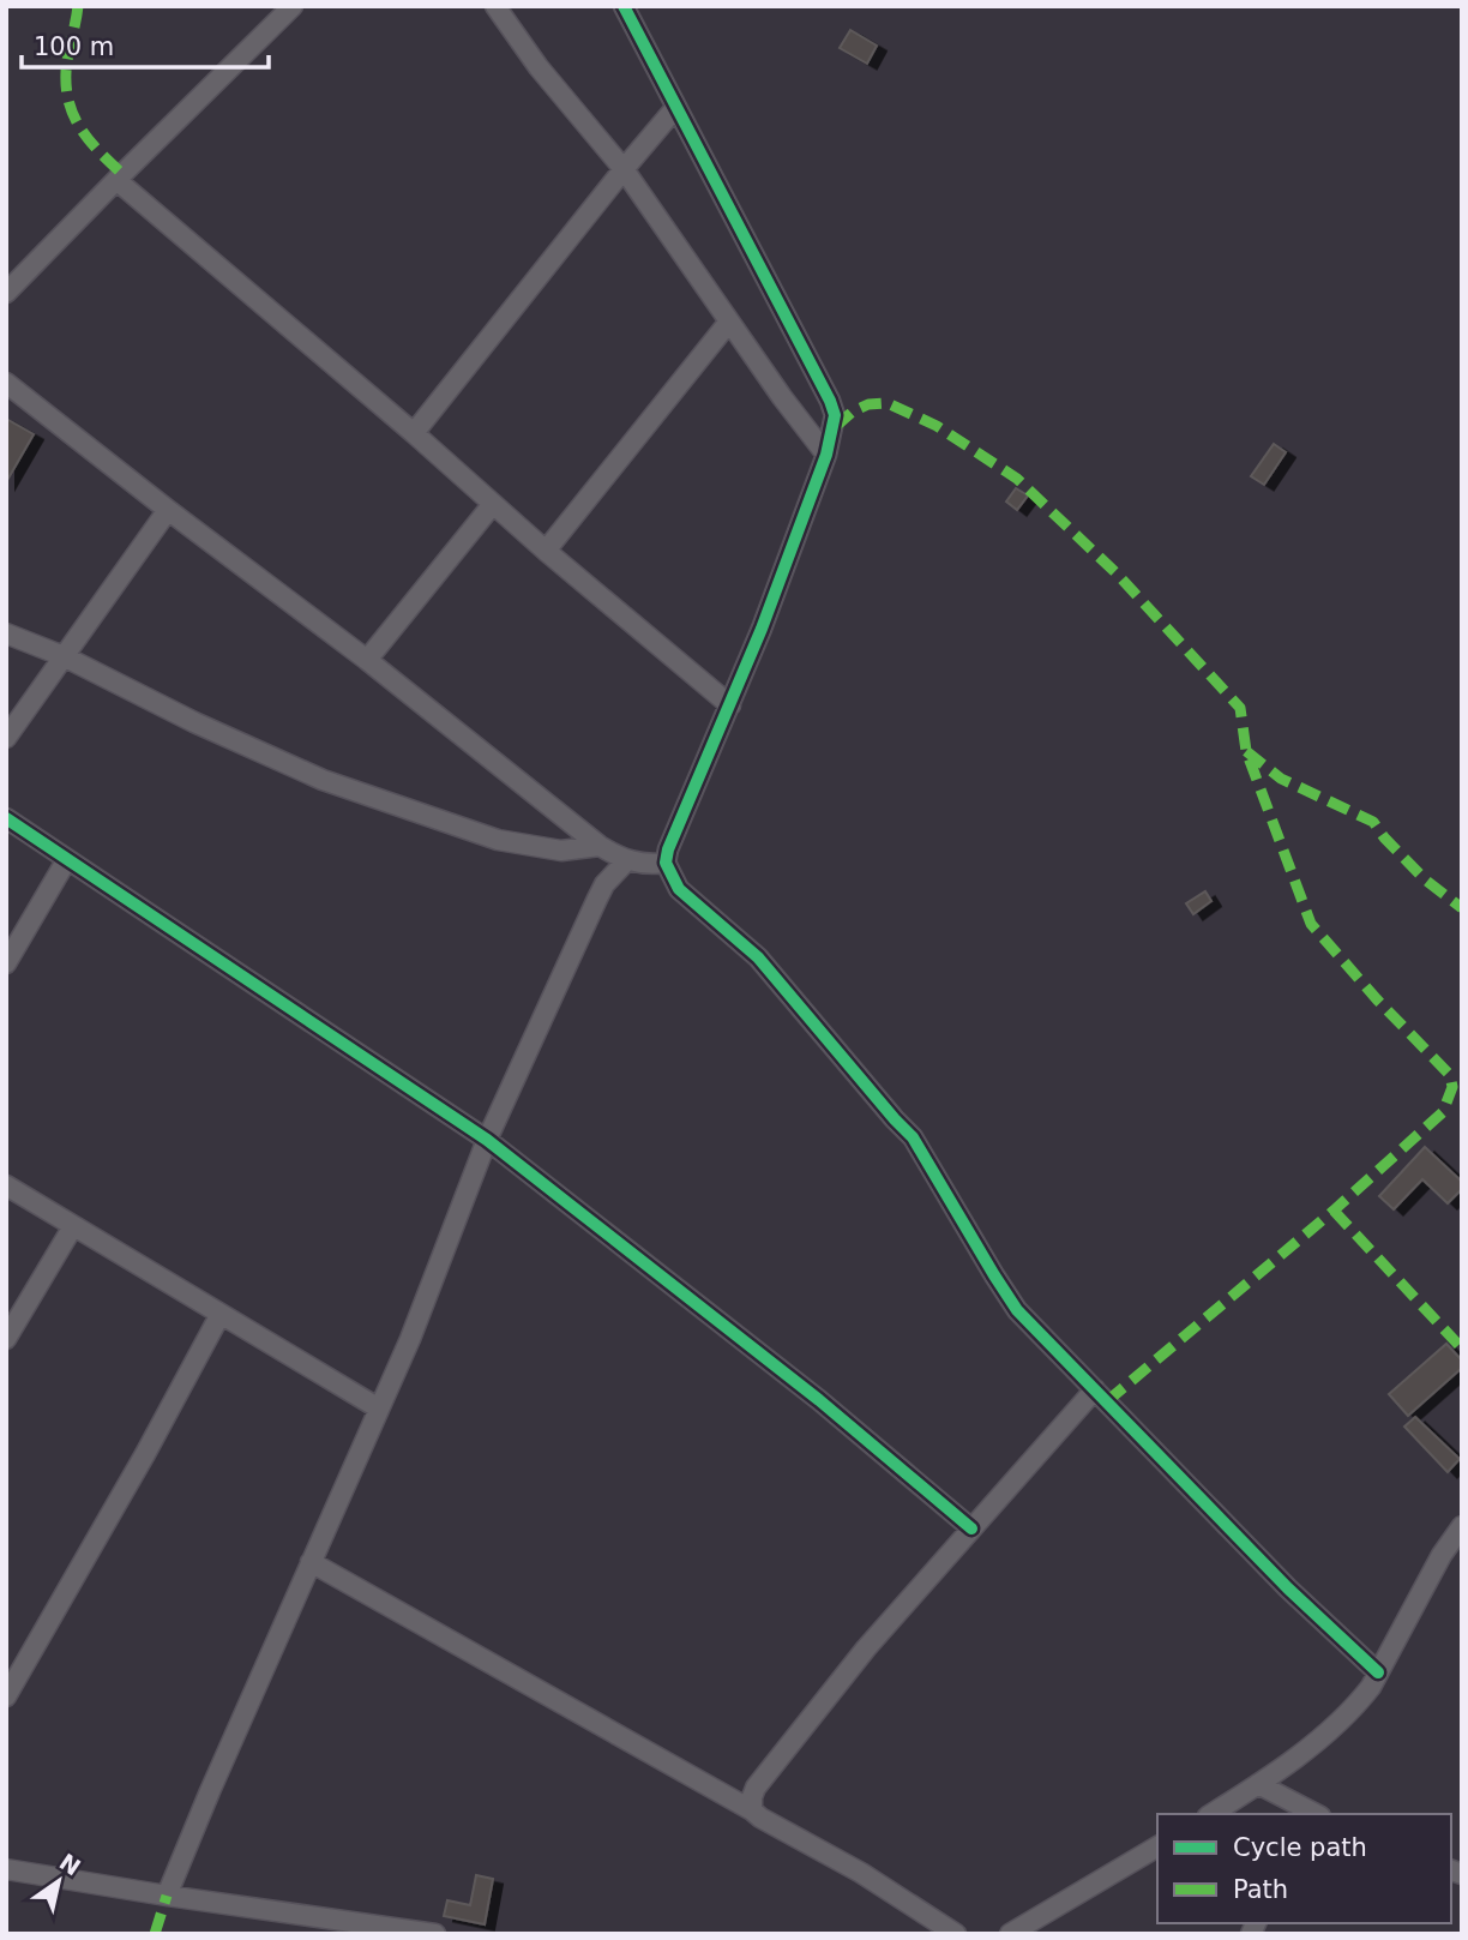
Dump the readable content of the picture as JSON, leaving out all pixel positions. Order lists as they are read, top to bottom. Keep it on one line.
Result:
{"legend":["Cycle path","Path"],"scale_bar":"100 m","north":"top right"}
